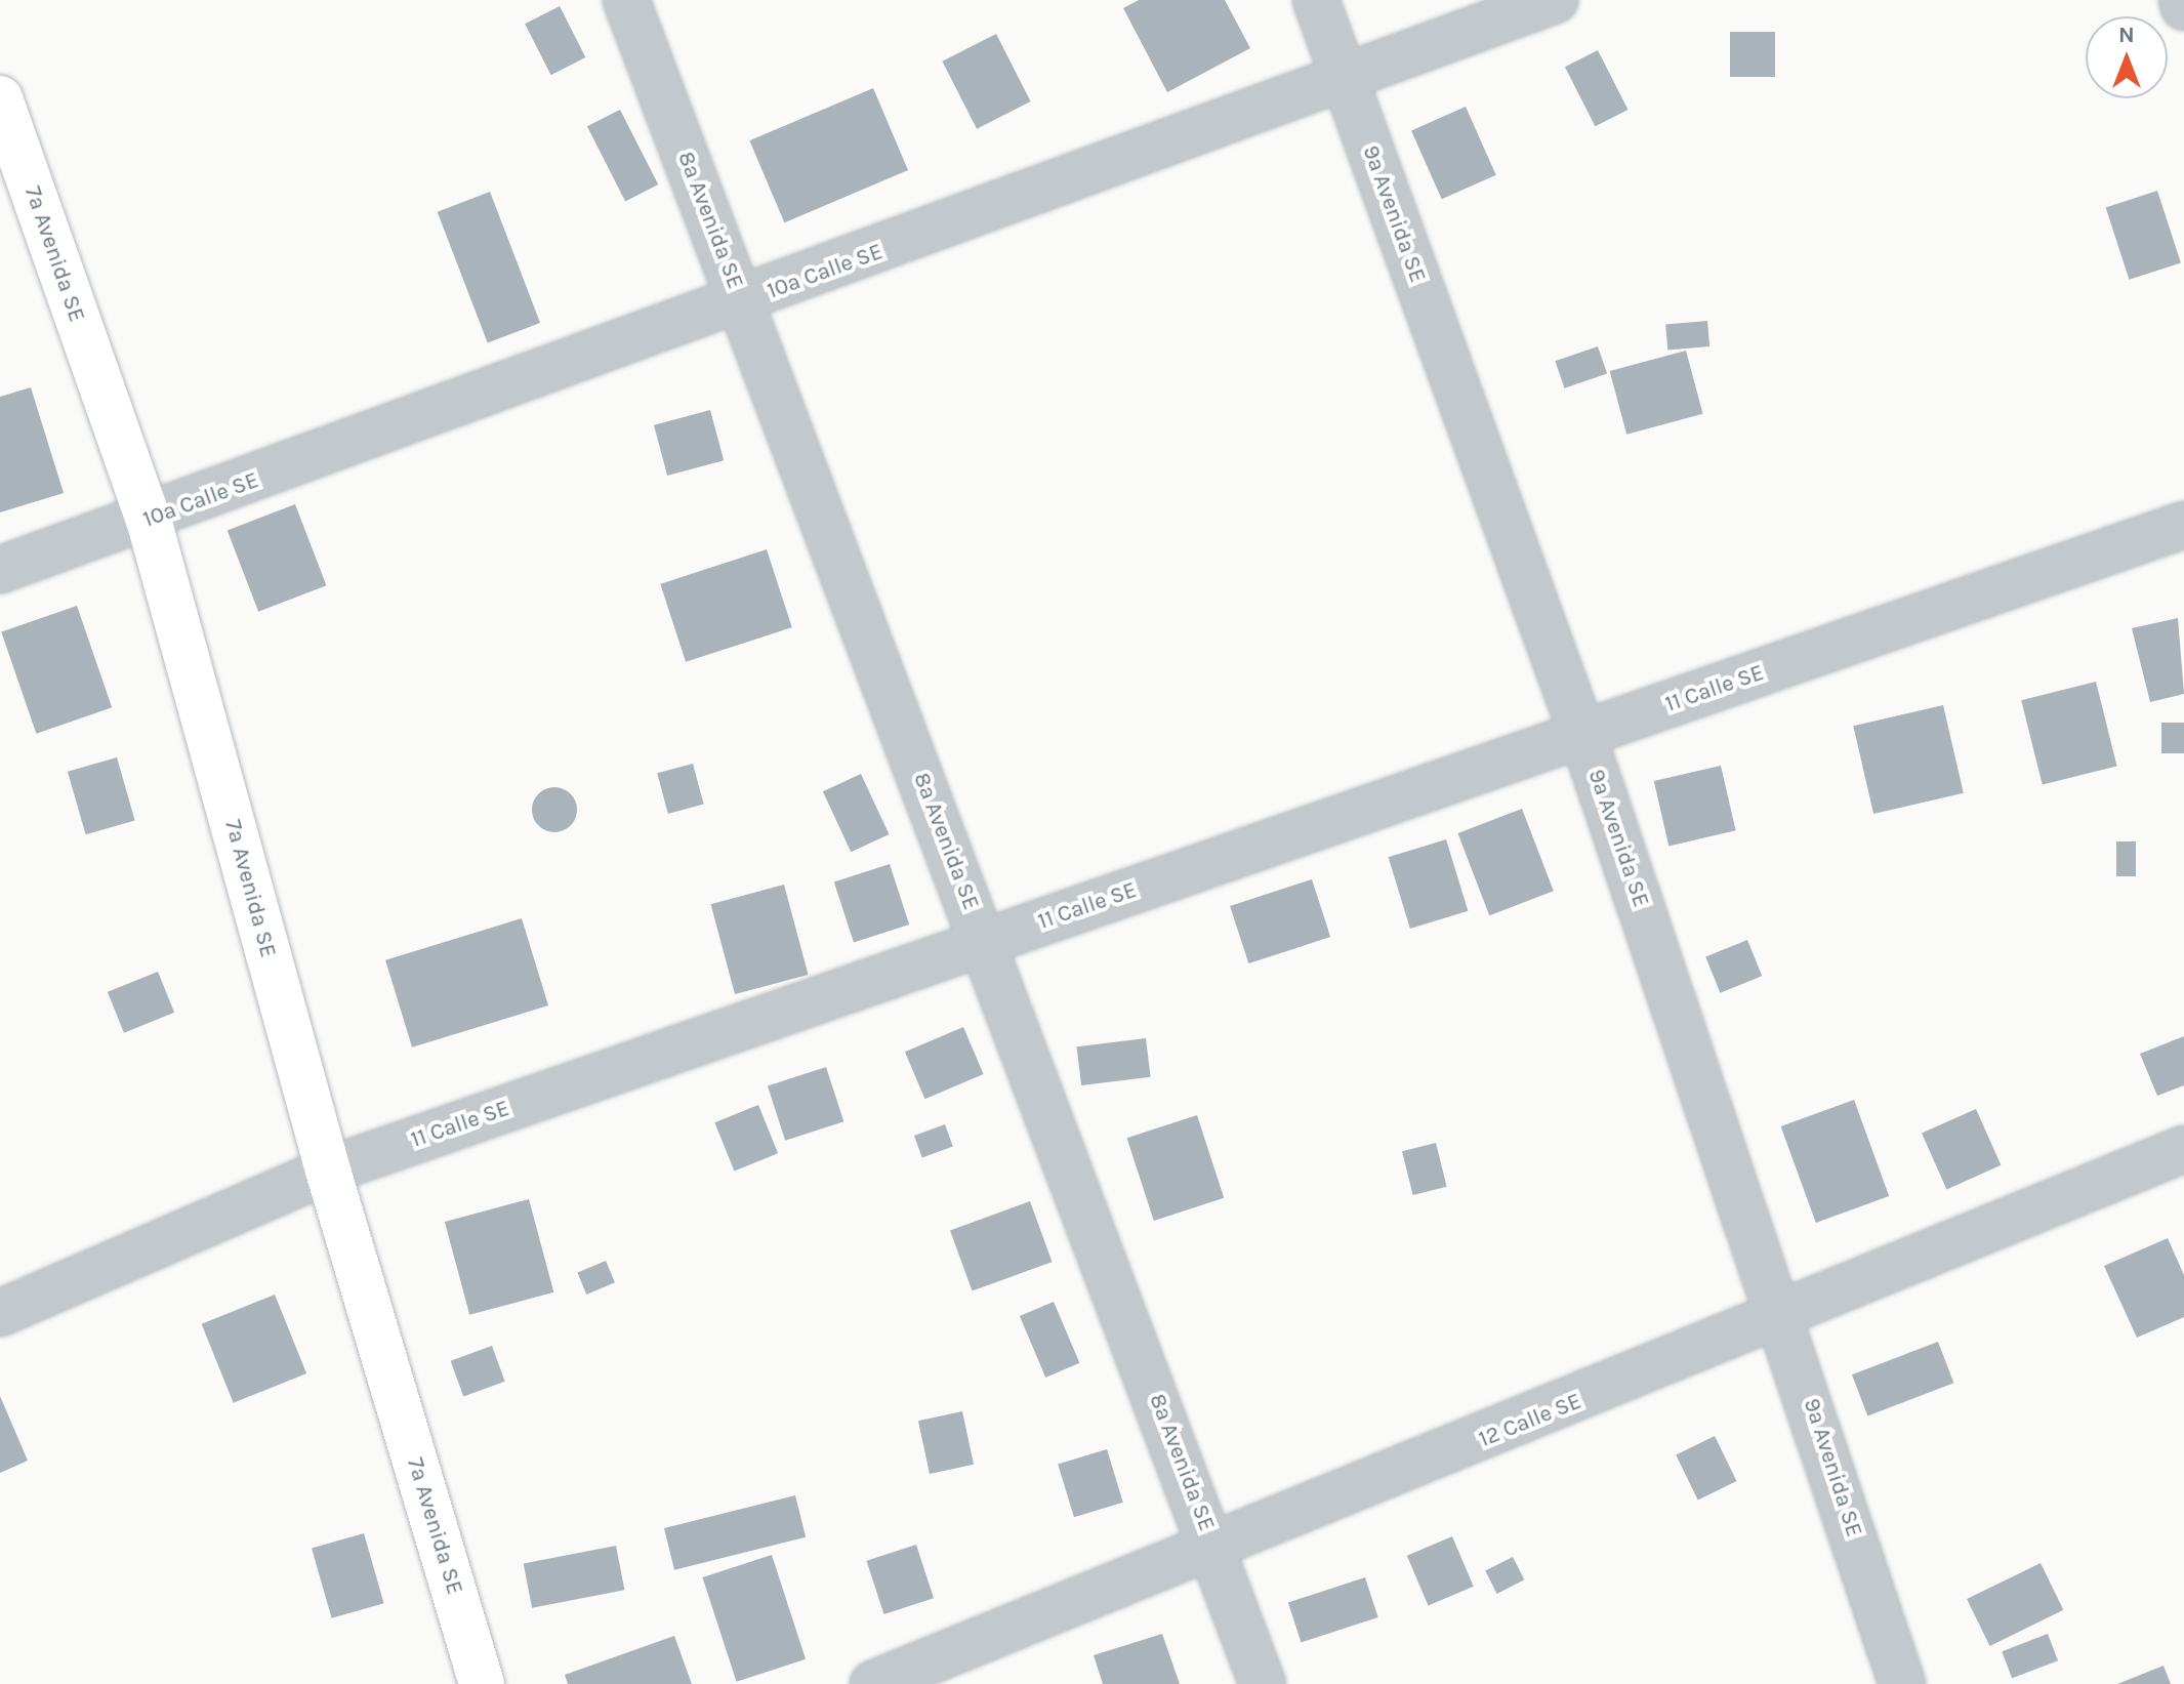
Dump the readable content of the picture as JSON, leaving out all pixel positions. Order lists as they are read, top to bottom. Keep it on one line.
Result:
{"streets":{"street":["9a Avenida SE","8a Avenida SE","7a Avenida SE","10a Calle SE","11 Calle SE","12 Calle SE"]},"crossings":[["9a Avenida SE","10a Calle SE"],["9a Avenida SE","11 Calle SE"],["9a Avenida SE","12 Calle SE"],["8a Avenida SE","10a Calle SE"],["8a Avenida SE","11 Calle SE"],["8a Avenida SE","12 Calle SE"],["7a Avenida SE","10a Calle SE"],["7a Avenida SE","11 Calle SE"]],"north":"top"}
